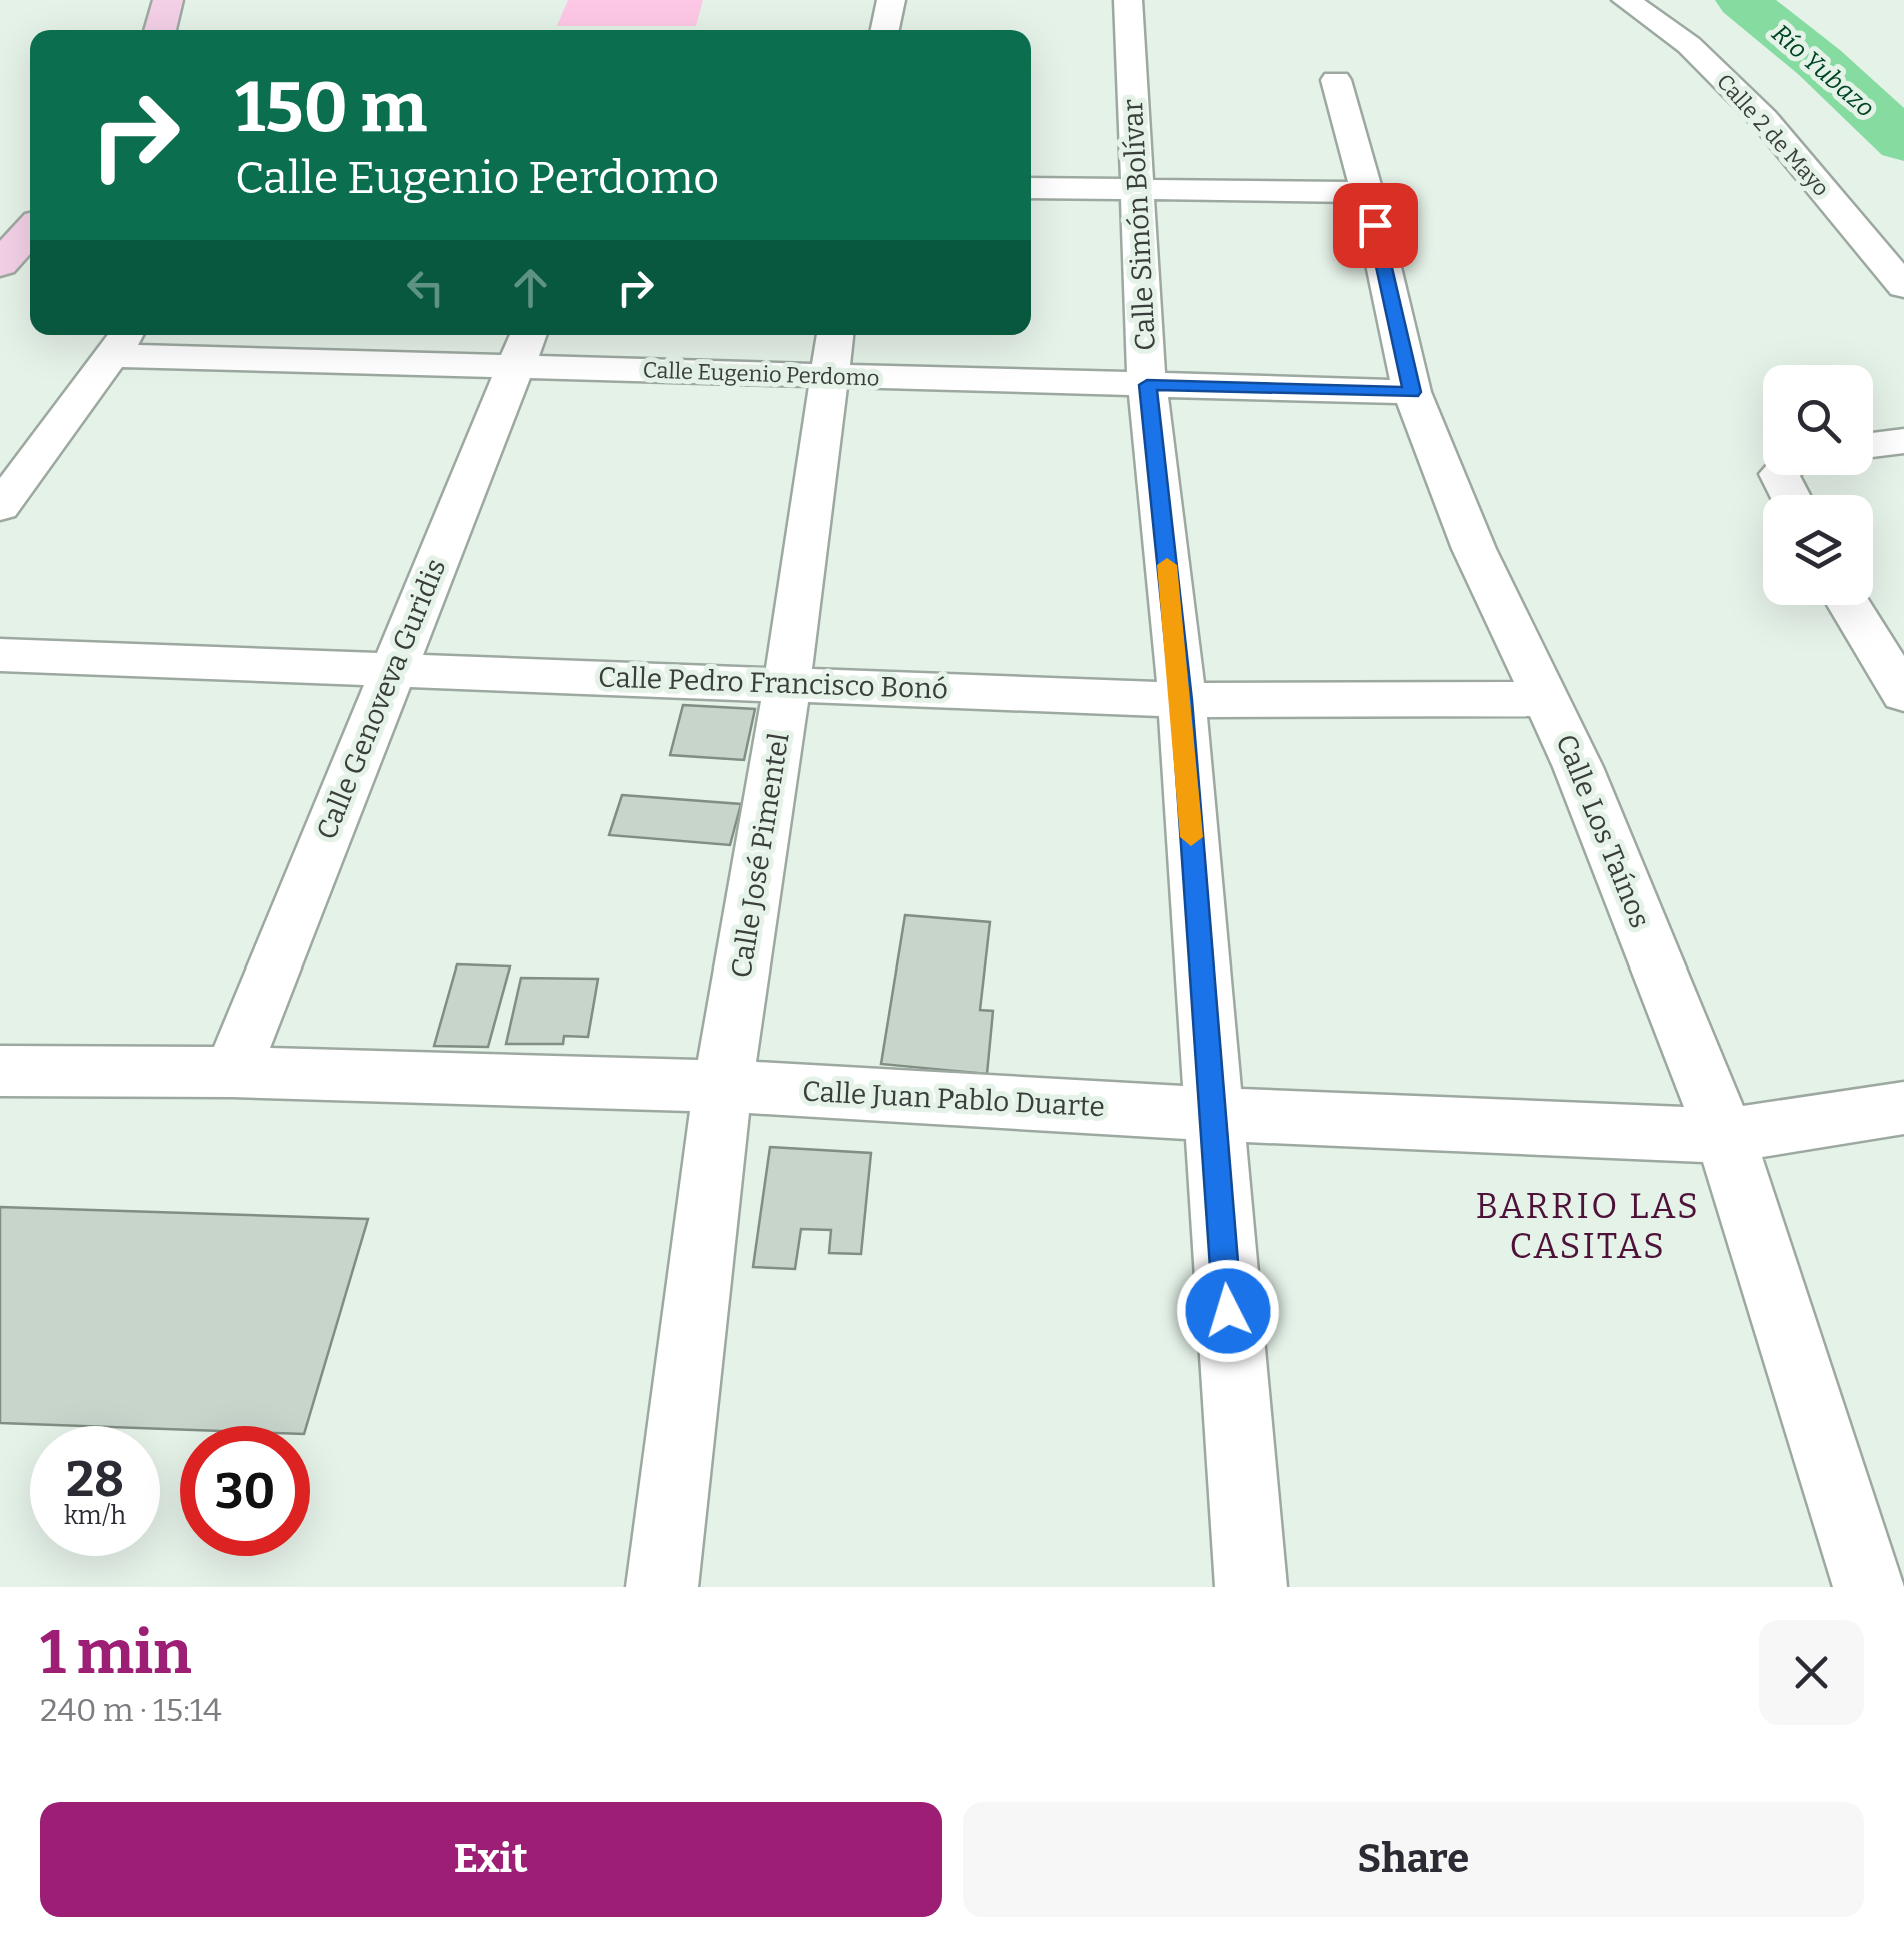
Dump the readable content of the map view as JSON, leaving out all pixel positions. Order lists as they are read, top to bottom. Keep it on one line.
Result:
{"streets":{"street":["Calle 2 de Mayo","Calle Simón Bolívar","Calle Eugenio Perdomo","Calle Pedro Francisco Bonó","Calle Genoveva Guridis","Calle Los Taínos","Calle José Pimentel","Calle Juan Pablo Duarte"]},"crossings":[["Calle Simón Bolívar","Calle Eugenio Perdomo"],["Calle Simón Bolívar","Calle Pedro Francisco Bonó"],["Calle Simón Bolívar","Calle Juan Pablo Duarte"],["Calle Eugenio Perdomo","Calle Genoveva Guridis"],["Calle Eugenio Perdomo","Calle Los Taínos"],["Calle Eugenio Perdomo","Calle José Pimentel"],["Calle Pedro Francisco Bonó","Calle Genoveva Guridis"],["Calle Pedro Francisco Bonó","Calle Los Taínos"],["Calle Pedro Francisco Bonó","Calle José Pimentel"],["Calle Genoveva Guridis","Calle Juan Pablo Duarte"],["Calle Los Taínos","Calle Juan Pablo Duarte"],["Calle José Pimentel","Calle Juan Pablo Duarte"]],"districts":["BARRIO LAS CASITAS"],"water":["Río Yubazo"],"page":{"turn":["150 m","Calle Eugenio Perdomo"],"speed":"28 km/h","limit":"30","heading":["1 min","240 m · 15:14"],"buttons":["Exit","Share"]}}
